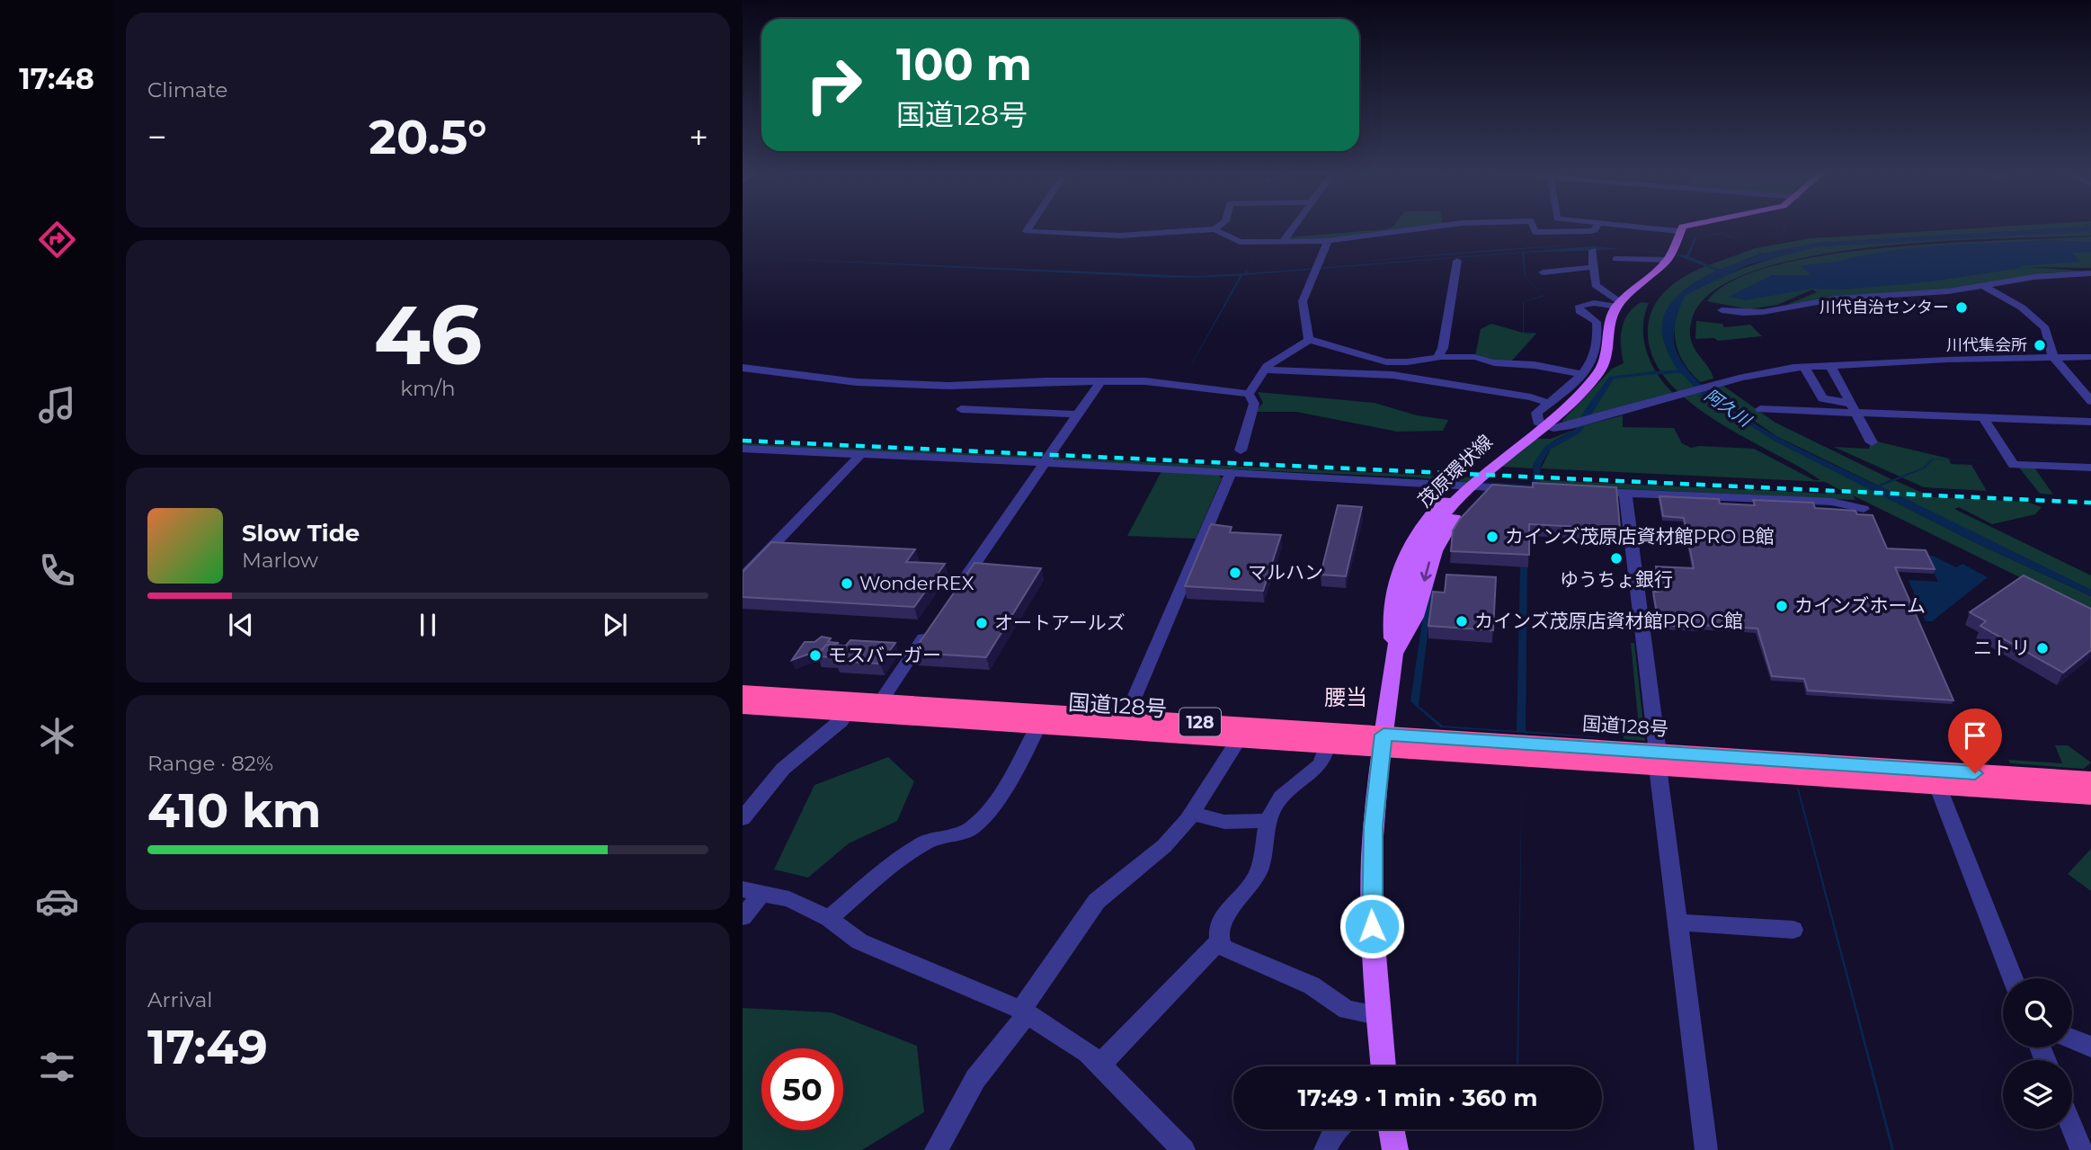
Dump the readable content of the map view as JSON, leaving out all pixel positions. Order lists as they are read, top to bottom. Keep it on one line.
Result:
{"streets":{"highway":["国道128号","128"],"main road":["茂原環状線"]},"crossings":[["茂原環状線","国道128号"]],"districts":["腰当"],"water":["阿久川"],"places":["川代自治センター","川代集会所","カインズ茂原店資材館PRO B館","ゆうちょ銀行","マルハン","WonderREX","カインズホーム","カインズ茂原店資材館PRO C館","オートアールズ","ニトリ","モスバーガー"],"page":{"tabs":"17:48","tile":["Climate",["46","km/h"],["Range · 82%","410 km"],["Arrival","17:49"]],"turn":["100 m","国道128号"],"heat":["−","20.5°","+"],"song":["Slow Tide","Marlow"],"limit":"50","trip":"17:49 · 1 min · 360 m"}}
